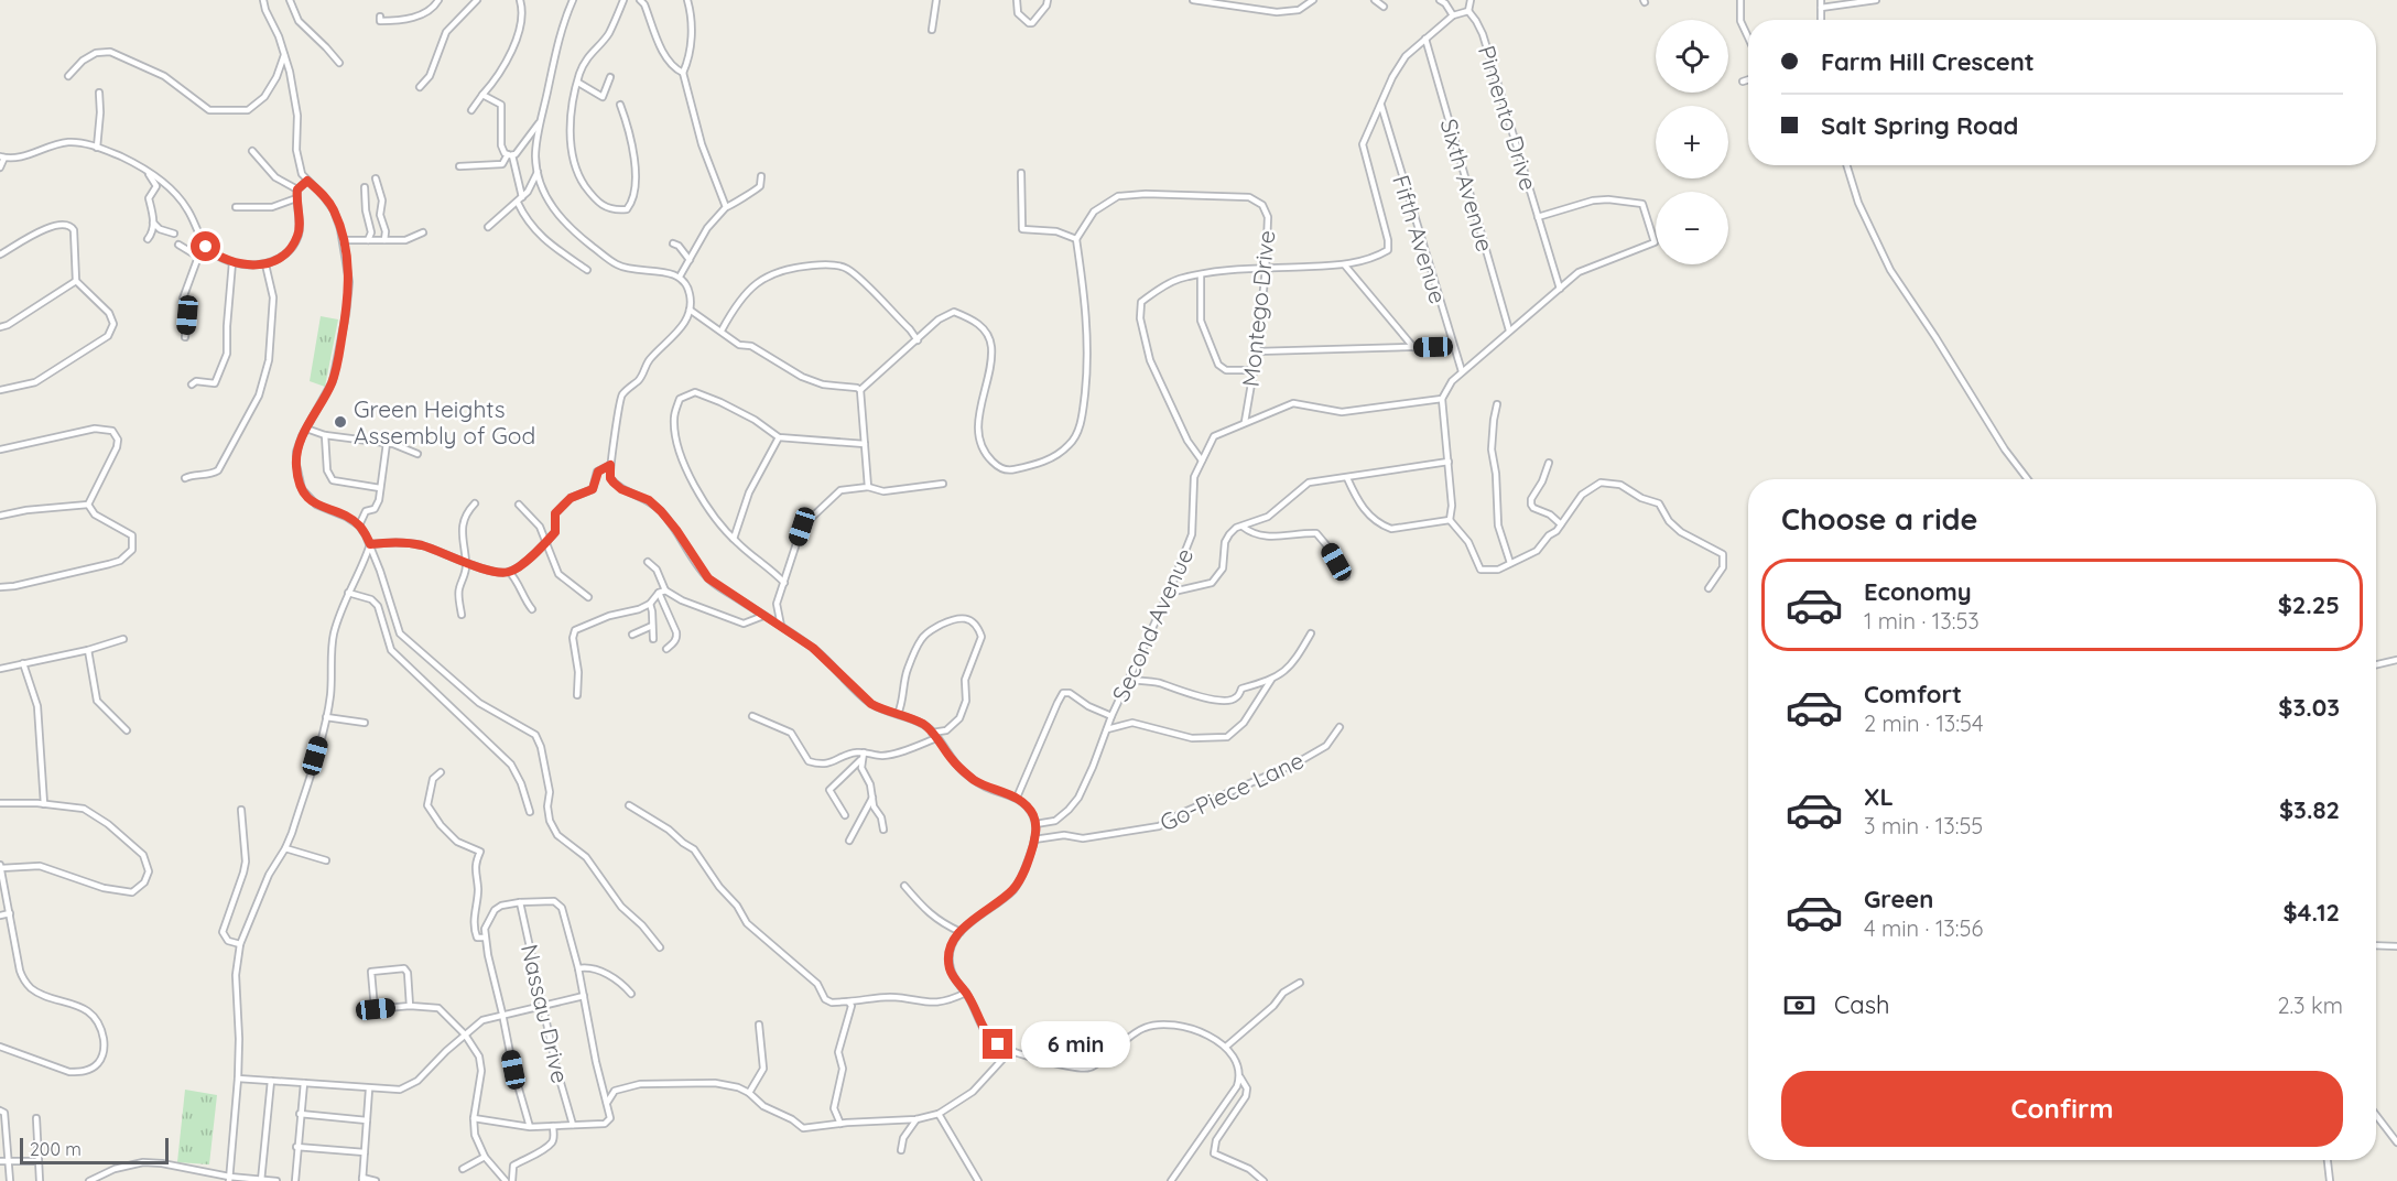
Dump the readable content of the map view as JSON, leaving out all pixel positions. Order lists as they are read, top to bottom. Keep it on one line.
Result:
{"streets":{"street":["Pimento Drive","Sixth Avenue","Fifth Avenue","Montego Drive","Second Avenue","Go-Piece Lane","Nassau Drive"]},"crossings":[["Montego Drive","Second Avenue"]],"places":["Green Heights Assembly of God"],"scale_bar":"200 m","page":{"map_buttons":["+","−"],"banner":["Farm Hill Crescent","Salt Spring Road"],"heading":"Choose a ride","list":[{"name":"Economy","note":"1 min · 13:53","value":"$2.25"},{"name":"Comfort","note":"2 min · 13:54","value":"$3.03"},{"name":"XL","note":"3 min · 13:55","value":"$3.82"},{"name":"Green","note":"4 min · 13:56","value":"$4.12"}],"pay":["Cash","2.3 km"],"bubble":"6 min","buttons":"Confirm","scale":"200 m"}}
